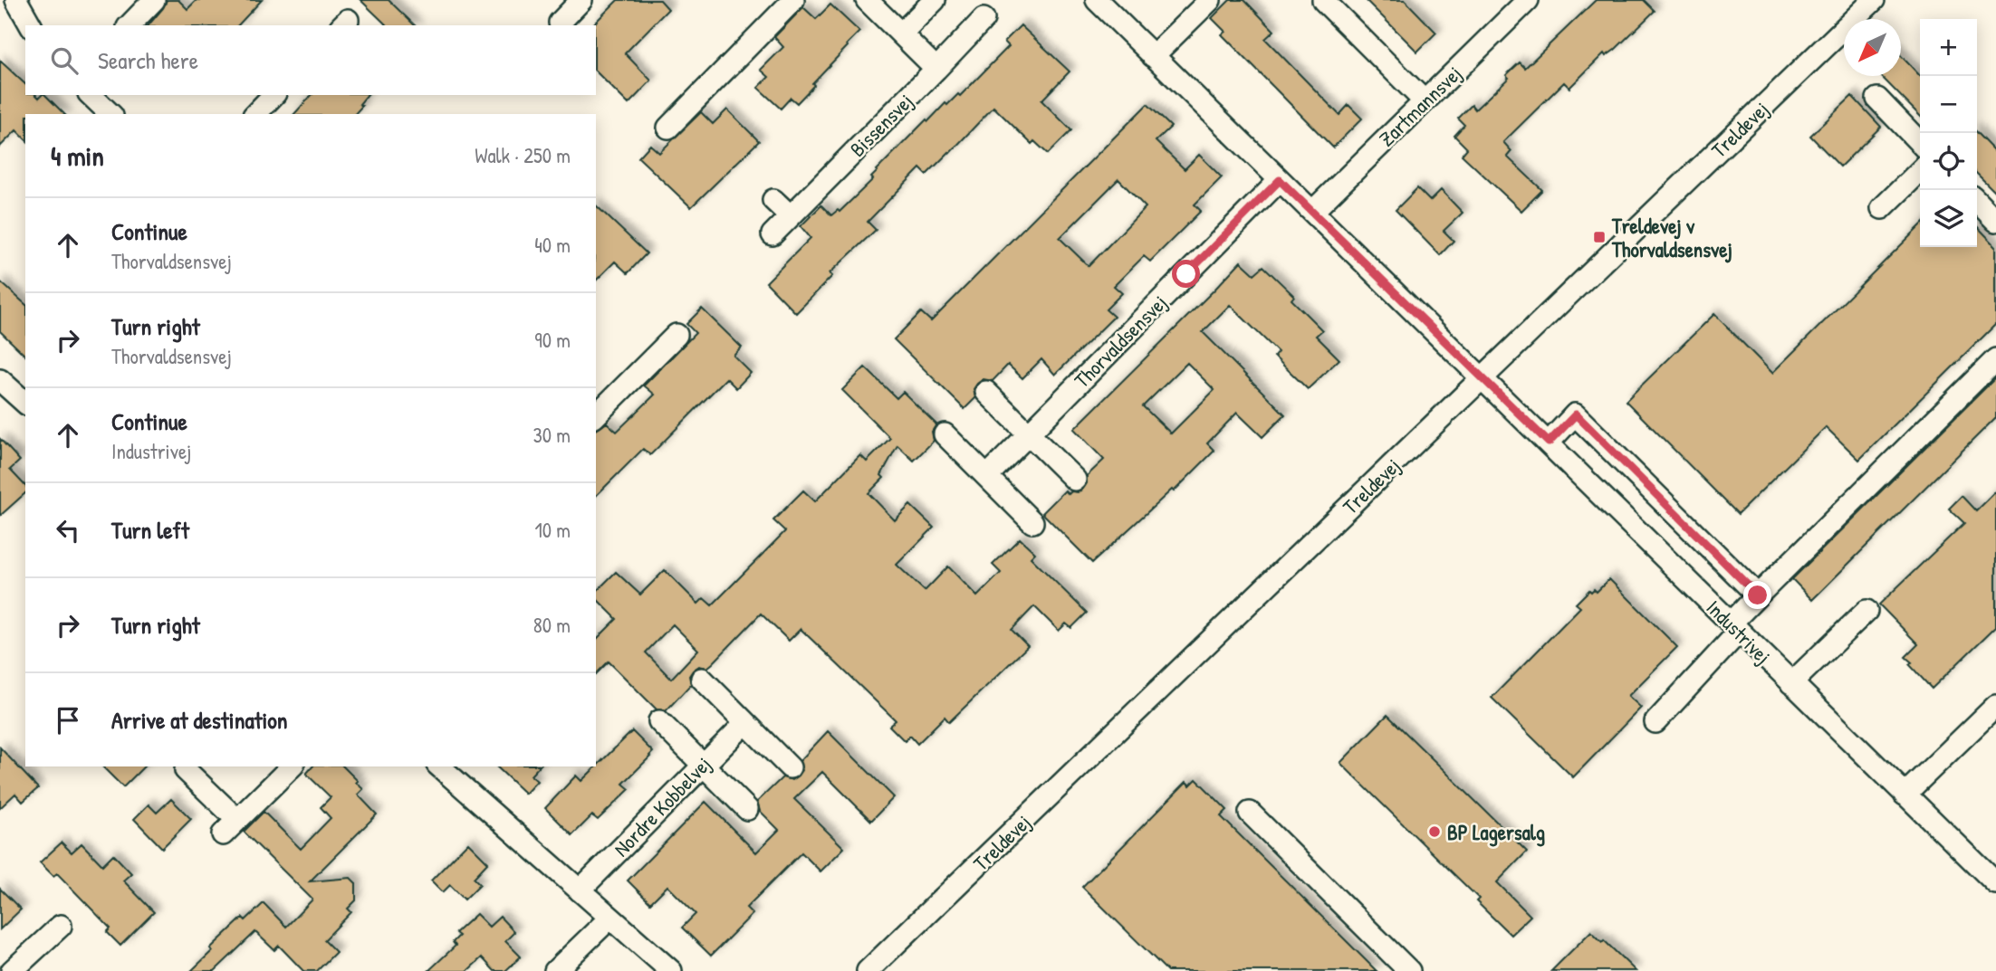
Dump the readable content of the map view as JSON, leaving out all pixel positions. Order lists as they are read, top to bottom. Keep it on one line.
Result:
{"streets":{"street":["Zartmannsvej","Bissensvej","Treldevej","Thorvaldsensvej","Industrivej","Nordre Kobbelvej"]},"crossings":[["Treldevej","Industrivej"]],"places":{"transit":["Treldevej v Thorvaldsensvej"],"other":["BP Lagersalg"]},"north":"bottom left","page":{"map_buttons":["+","−"],"search":"Search here","heading":["4 min","Walk · 250 m"],"list":[["Continue","Thorvaldsensvej","40 m"],["Turn right","Thorvaldsensvej","90 m"],["Continue","Industrivej","30 m"],["Turn left","10 m"],["Turn right","80 m"],"Arrive at destination"]}}
